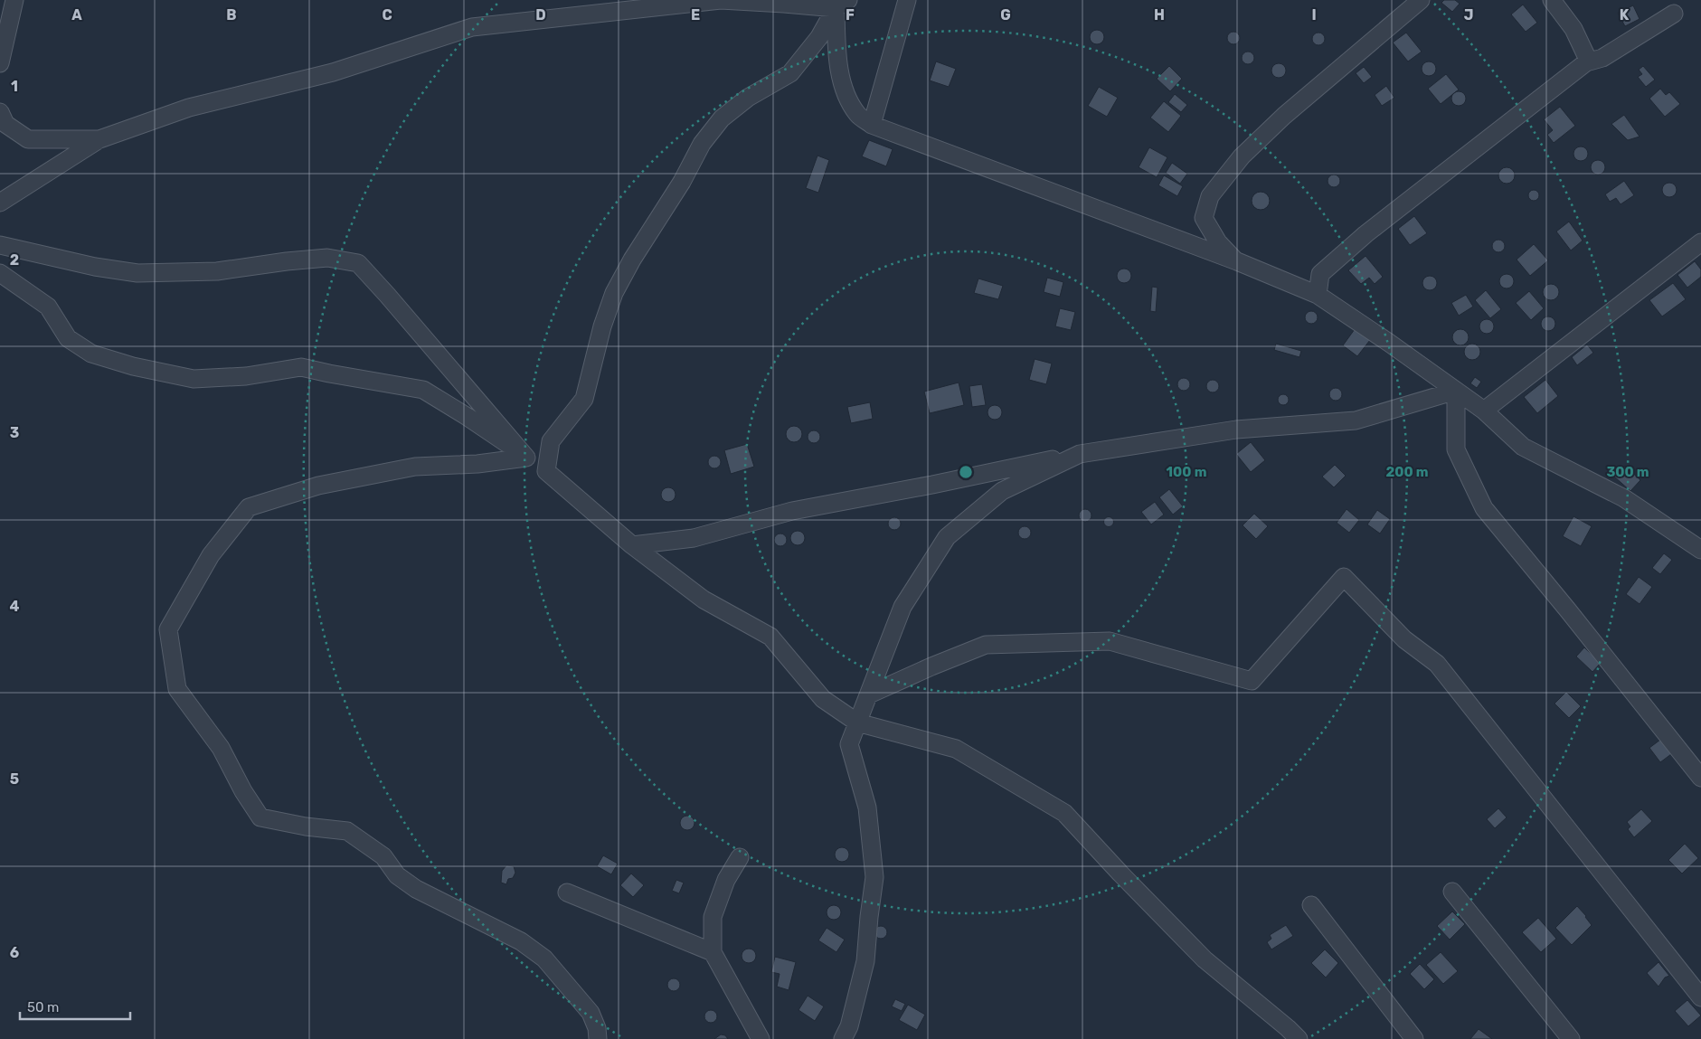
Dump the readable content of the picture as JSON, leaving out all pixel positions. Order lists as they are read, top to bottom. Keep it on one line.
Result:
{"scale_bar":"50 m","grid":{"columns":["A","B","C","D","E","F","G","H","I","J","K"],"rows":["1","2","3","4","5","6"]},"rings":["100 m","200 m","300 m"]}
